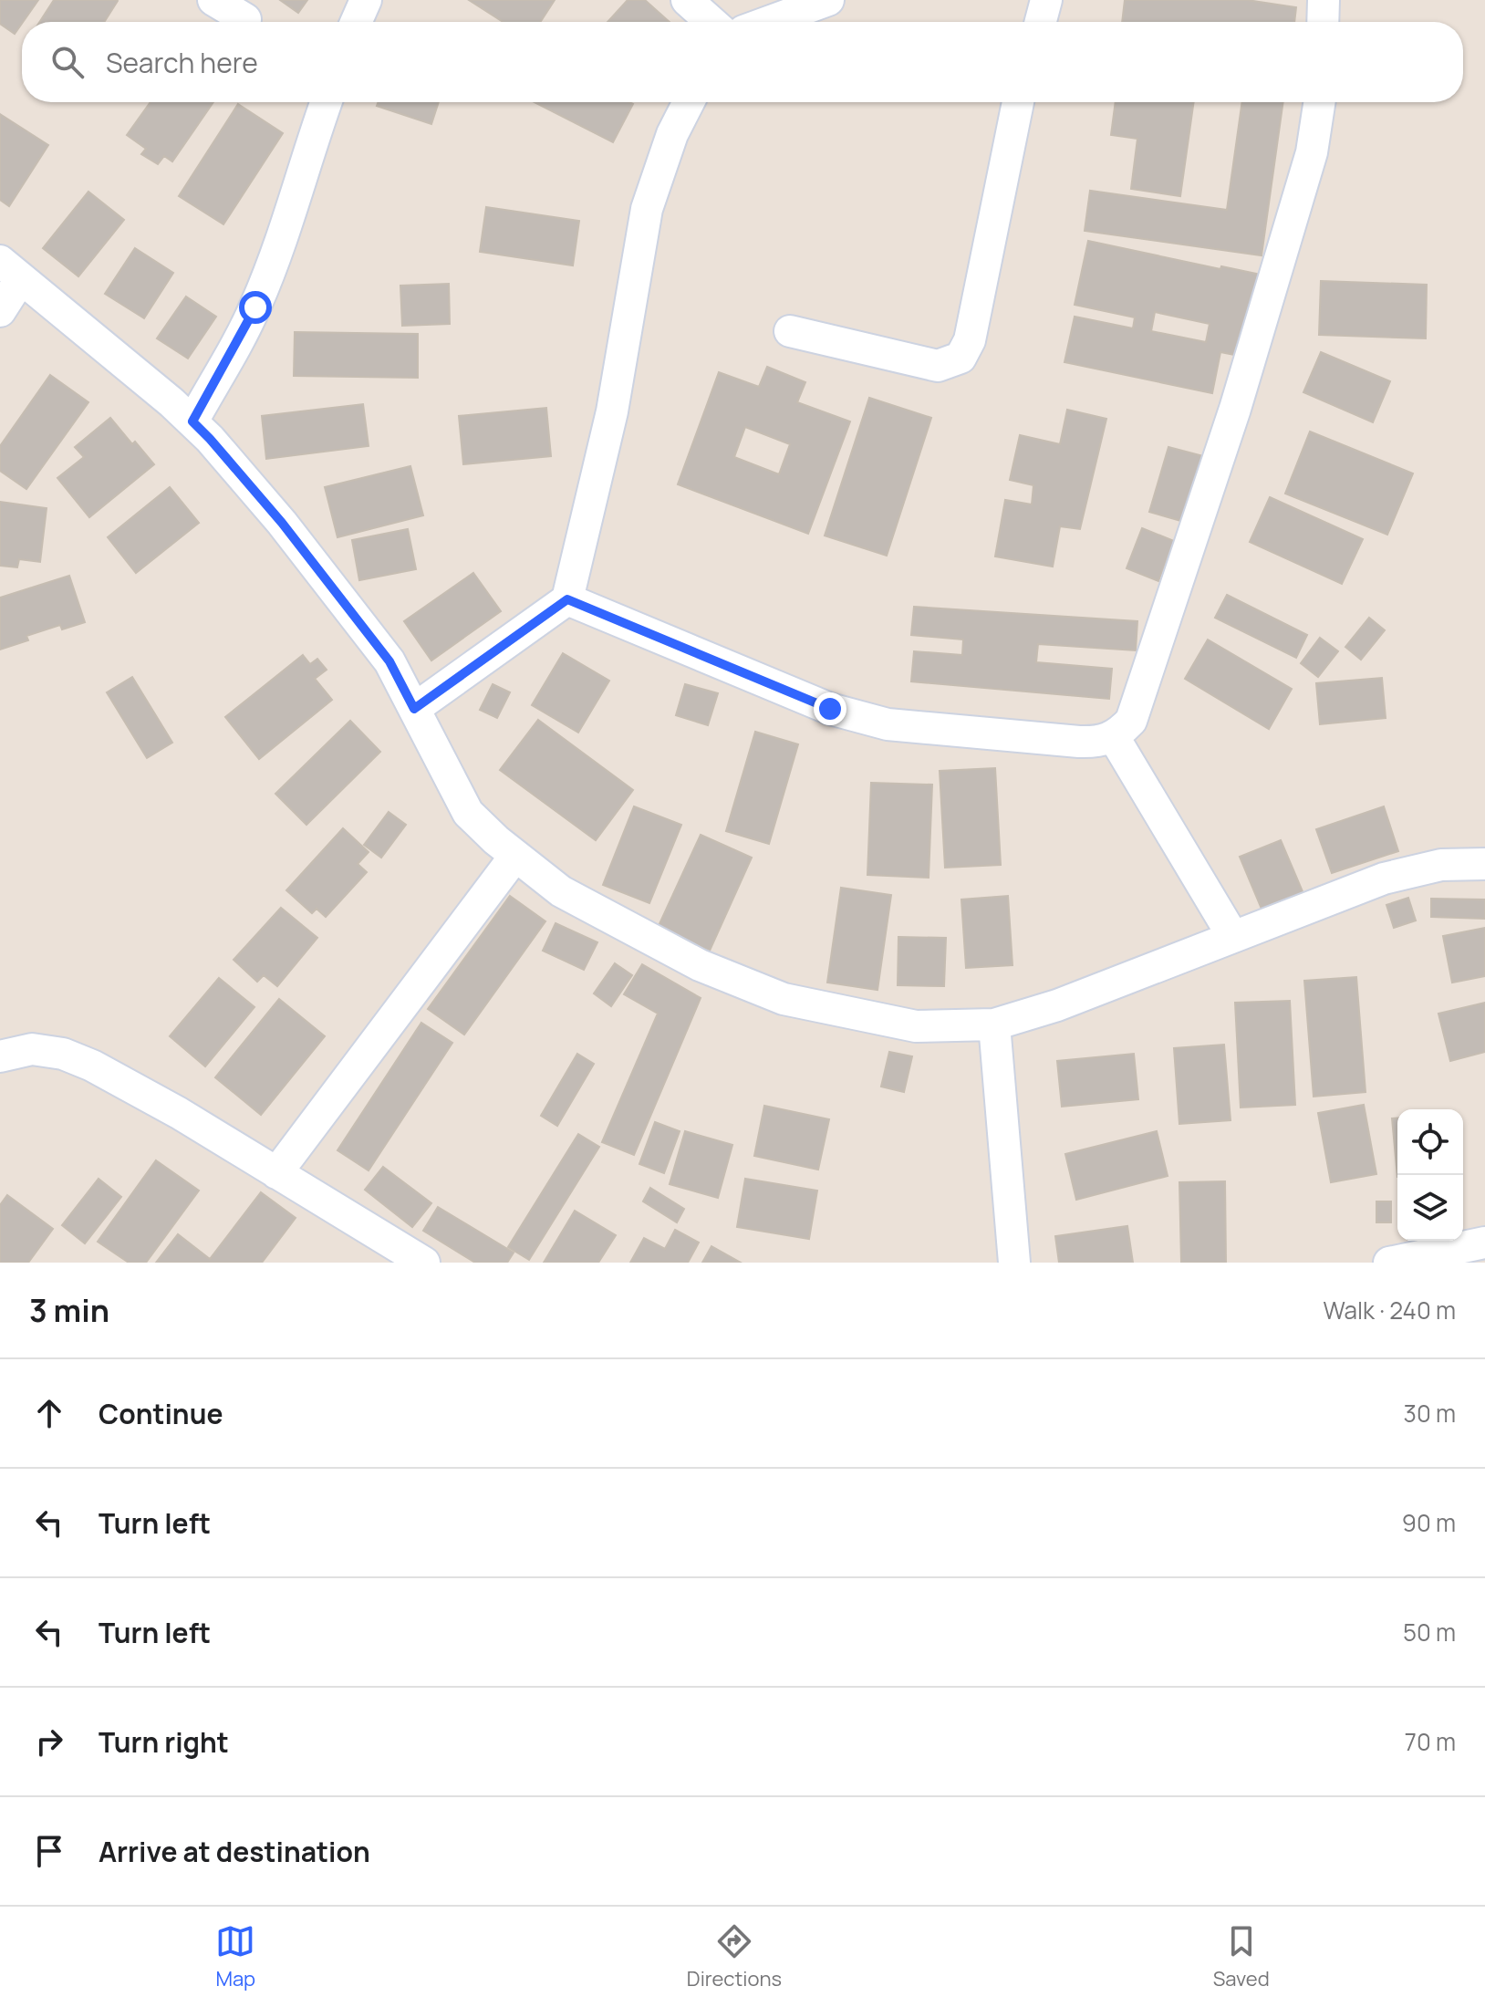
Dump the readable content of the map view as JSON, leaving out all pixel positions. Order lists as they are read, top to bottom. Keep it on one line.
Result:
{"page":{"search":"Search here","heading":["3 min","Walk · 240 m"],"list":[["Continue","30 m"],["Turn left","90 m"],["Turn left","50 m"],["Turn right","70 m"],"Arrive at destination"],"nav":["Map","Directions","Saved"]}}
